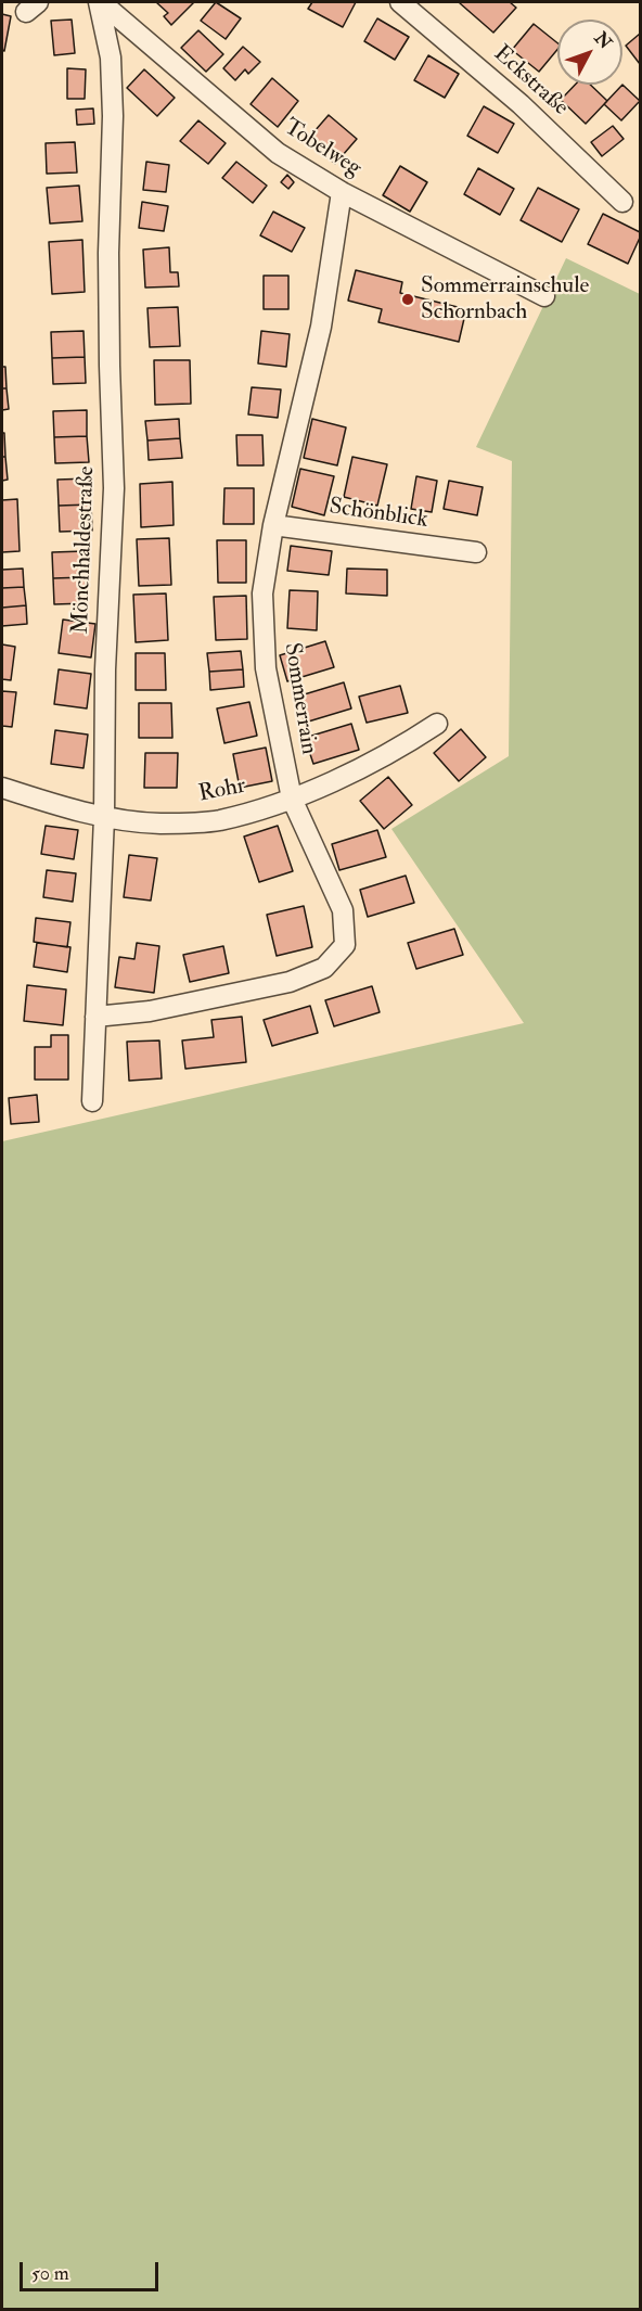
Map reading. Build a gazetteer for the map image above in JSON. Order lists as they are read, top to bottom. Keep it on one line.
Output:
{"streets":{"street":["Eckstraße","Tobelweg","Schönblick","Mönchhaldestraße","Sommerrain","Rohr"]},"crossings":[["Tobelweg","Mönchhaldestraße"],["Tobelweg","Sommerrain"],["Schönblick","Sommerrain"],["Mönchhaldestraße","Sommerrain"],["Mönchhaldestraße","Rohr"],["Sommerrain","Rohr"]],"places":["Sommerrainschule Schornbach"],"scale_bar":"50 m","north":"top right"}
